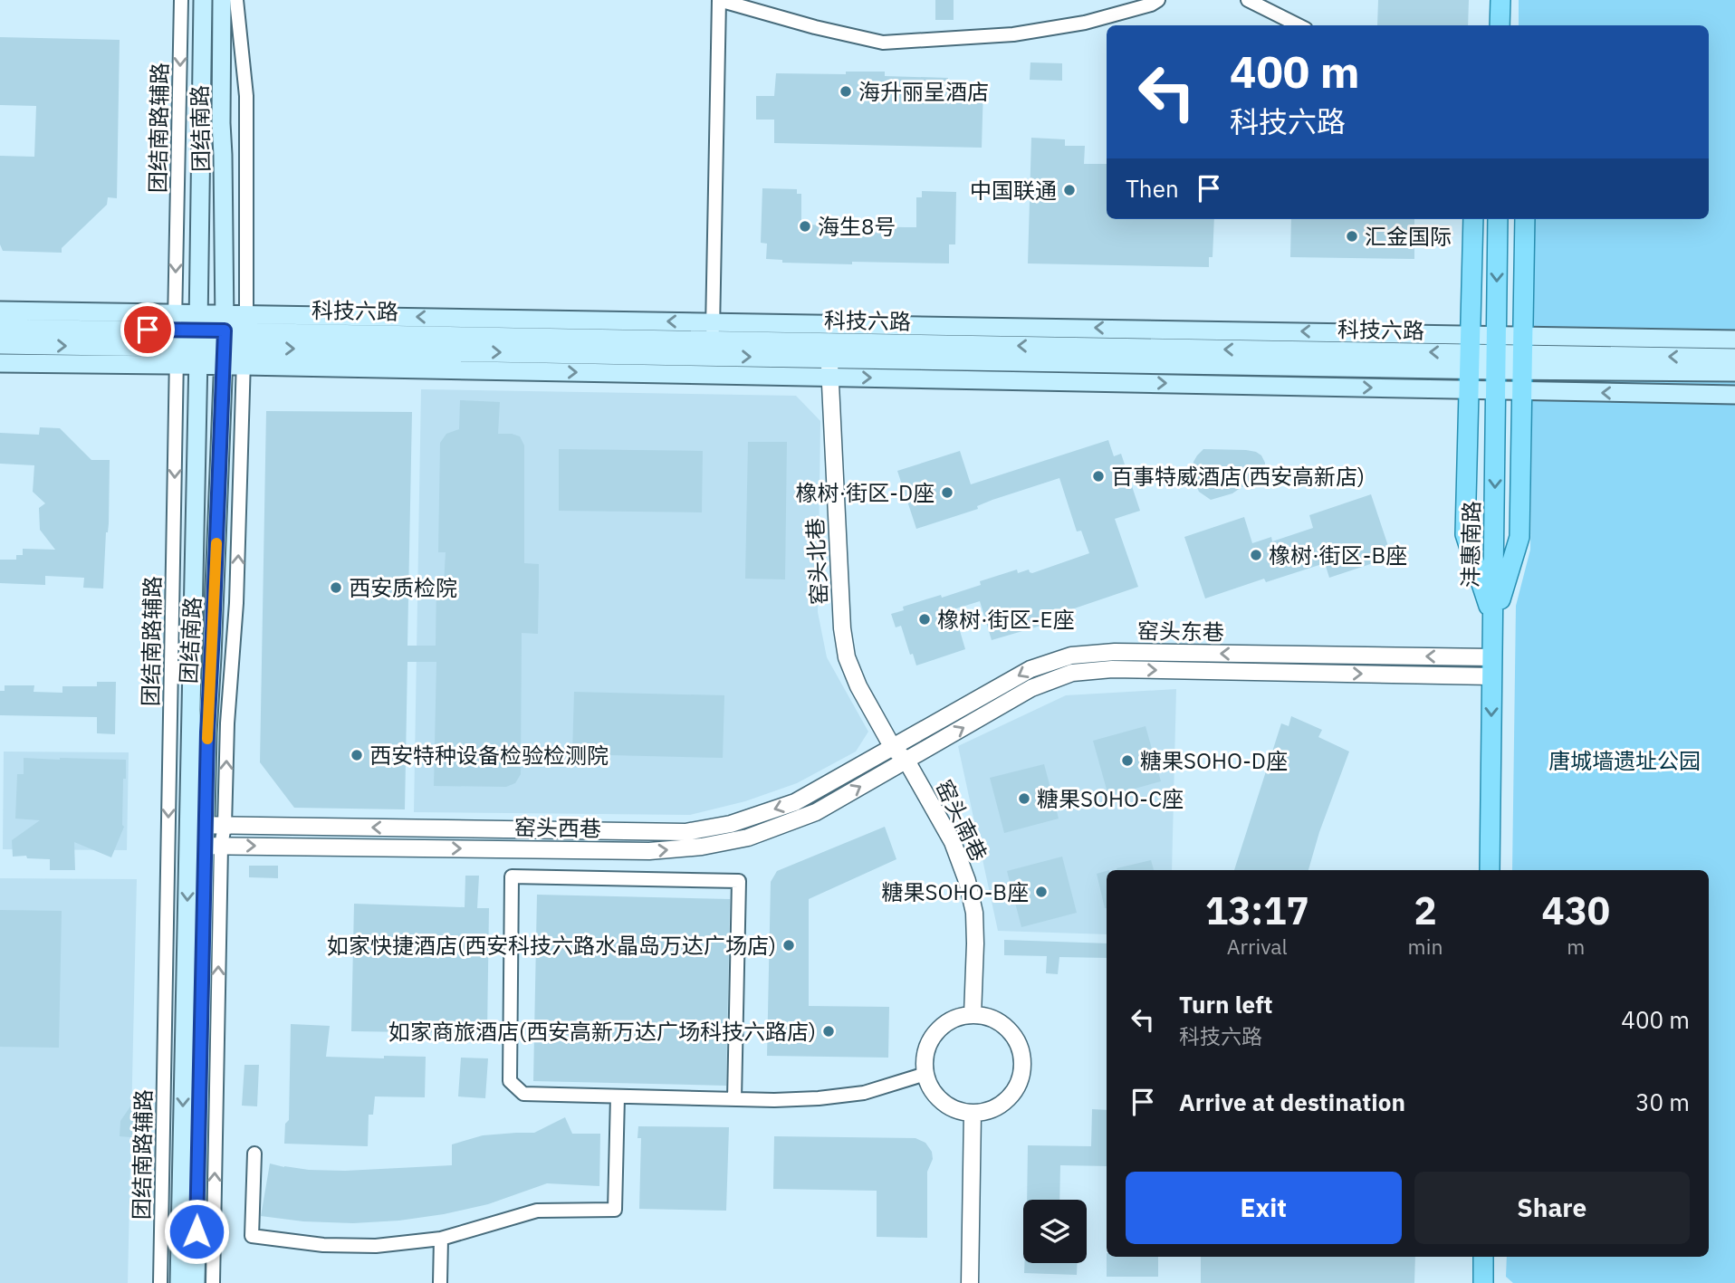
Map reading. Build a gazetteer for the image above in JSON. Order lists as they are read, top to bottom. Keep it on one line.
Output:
{"streets":{"main road":["团结南路","科技六路","沣惠南路"],"street":["团结南路辅路","窑头北巷","窑头东巷","窑头南巷","窑头西巷"]},"crossings":[["团结南路辅路","科技六路"],["团结南路","科技六路"],["团结南路","窑头西巷"],["科技六路","沣惠南路"],["科技六路","窑头北巷"],["沣惠南路","窑头东巷"],["窑头北巷","窑头东巷"],["窑头北巷","窑头南巷"],["窑头北巷","窑头西巷"],["窑头东巷","窑头南巷"],["窑头东巷","窑头西巷"],["窑头南巷","窑头西巷"]],"parks":["唐城墙遗址公园"],"places":["海升丽呈酒店","中国联通","海生8号","汇金国际","百事特威酒店(西安高新店)","橡树·街区-D座","橡树·街区-B座","西安质检院","橡树·街区-E座","西安特种设备检验检测院","糖果SOHO-D座","糖果SOHO-C座","糖果SOHO-B座","如家快捷酒店(西安科技六路水晶岛万达广场店)","如家商旅酒店(西安高新万达广场科技六路店)"],"page":{"turn":["400 m","科技六路"],"then":"Then","eta":["13:17","Arrival","2","min","430","m"],"list":[{"name":"Turn left","note":"科技六路","value":"400 m"},{"name":"Arrive at destination","value":"30 m"}],"buttons":["Exit","Share"]}}
